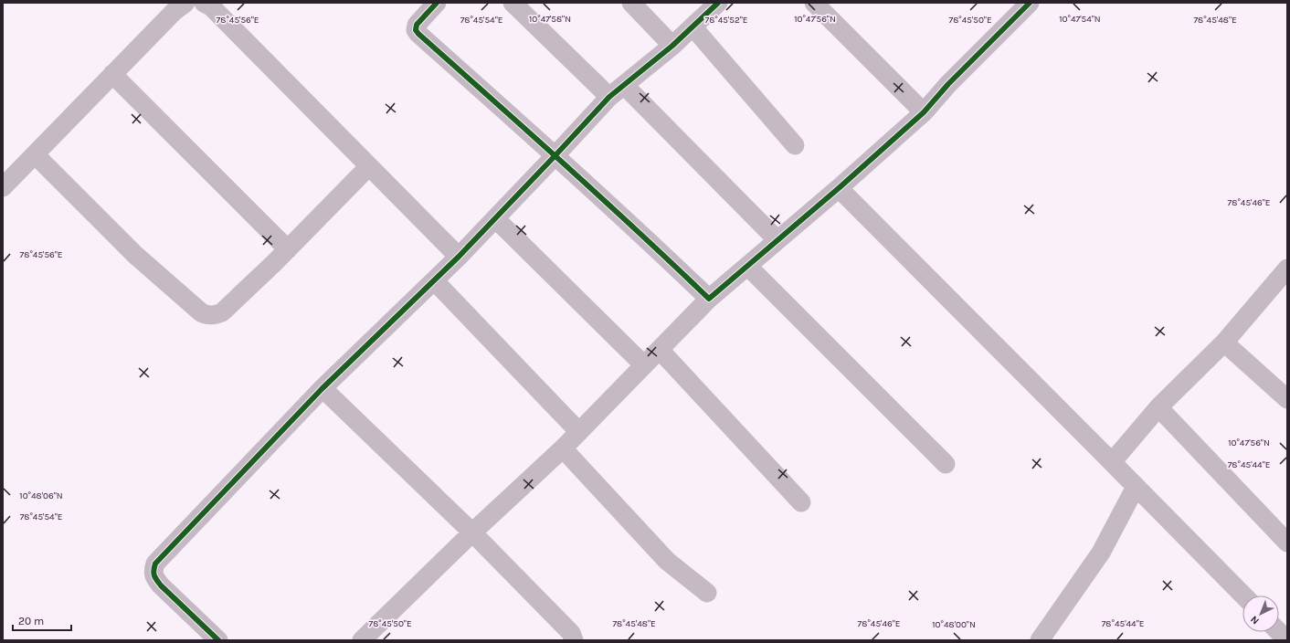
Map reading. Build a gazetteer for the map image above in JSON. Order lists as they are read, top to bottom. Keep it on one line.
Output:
{"scale_bar":"20 m","north":"bottom left","coordinates":["10°47'58\"N","10°47'56\"N","10°47'54\"N","78°45'50\"E","78°45'56\"E","78°45'54\"E","78°45'52\"E","78°45'48\"E","78°45'46\"E","78°45'44\"E","10°48'06\"N","10°48'00\"N"]}
